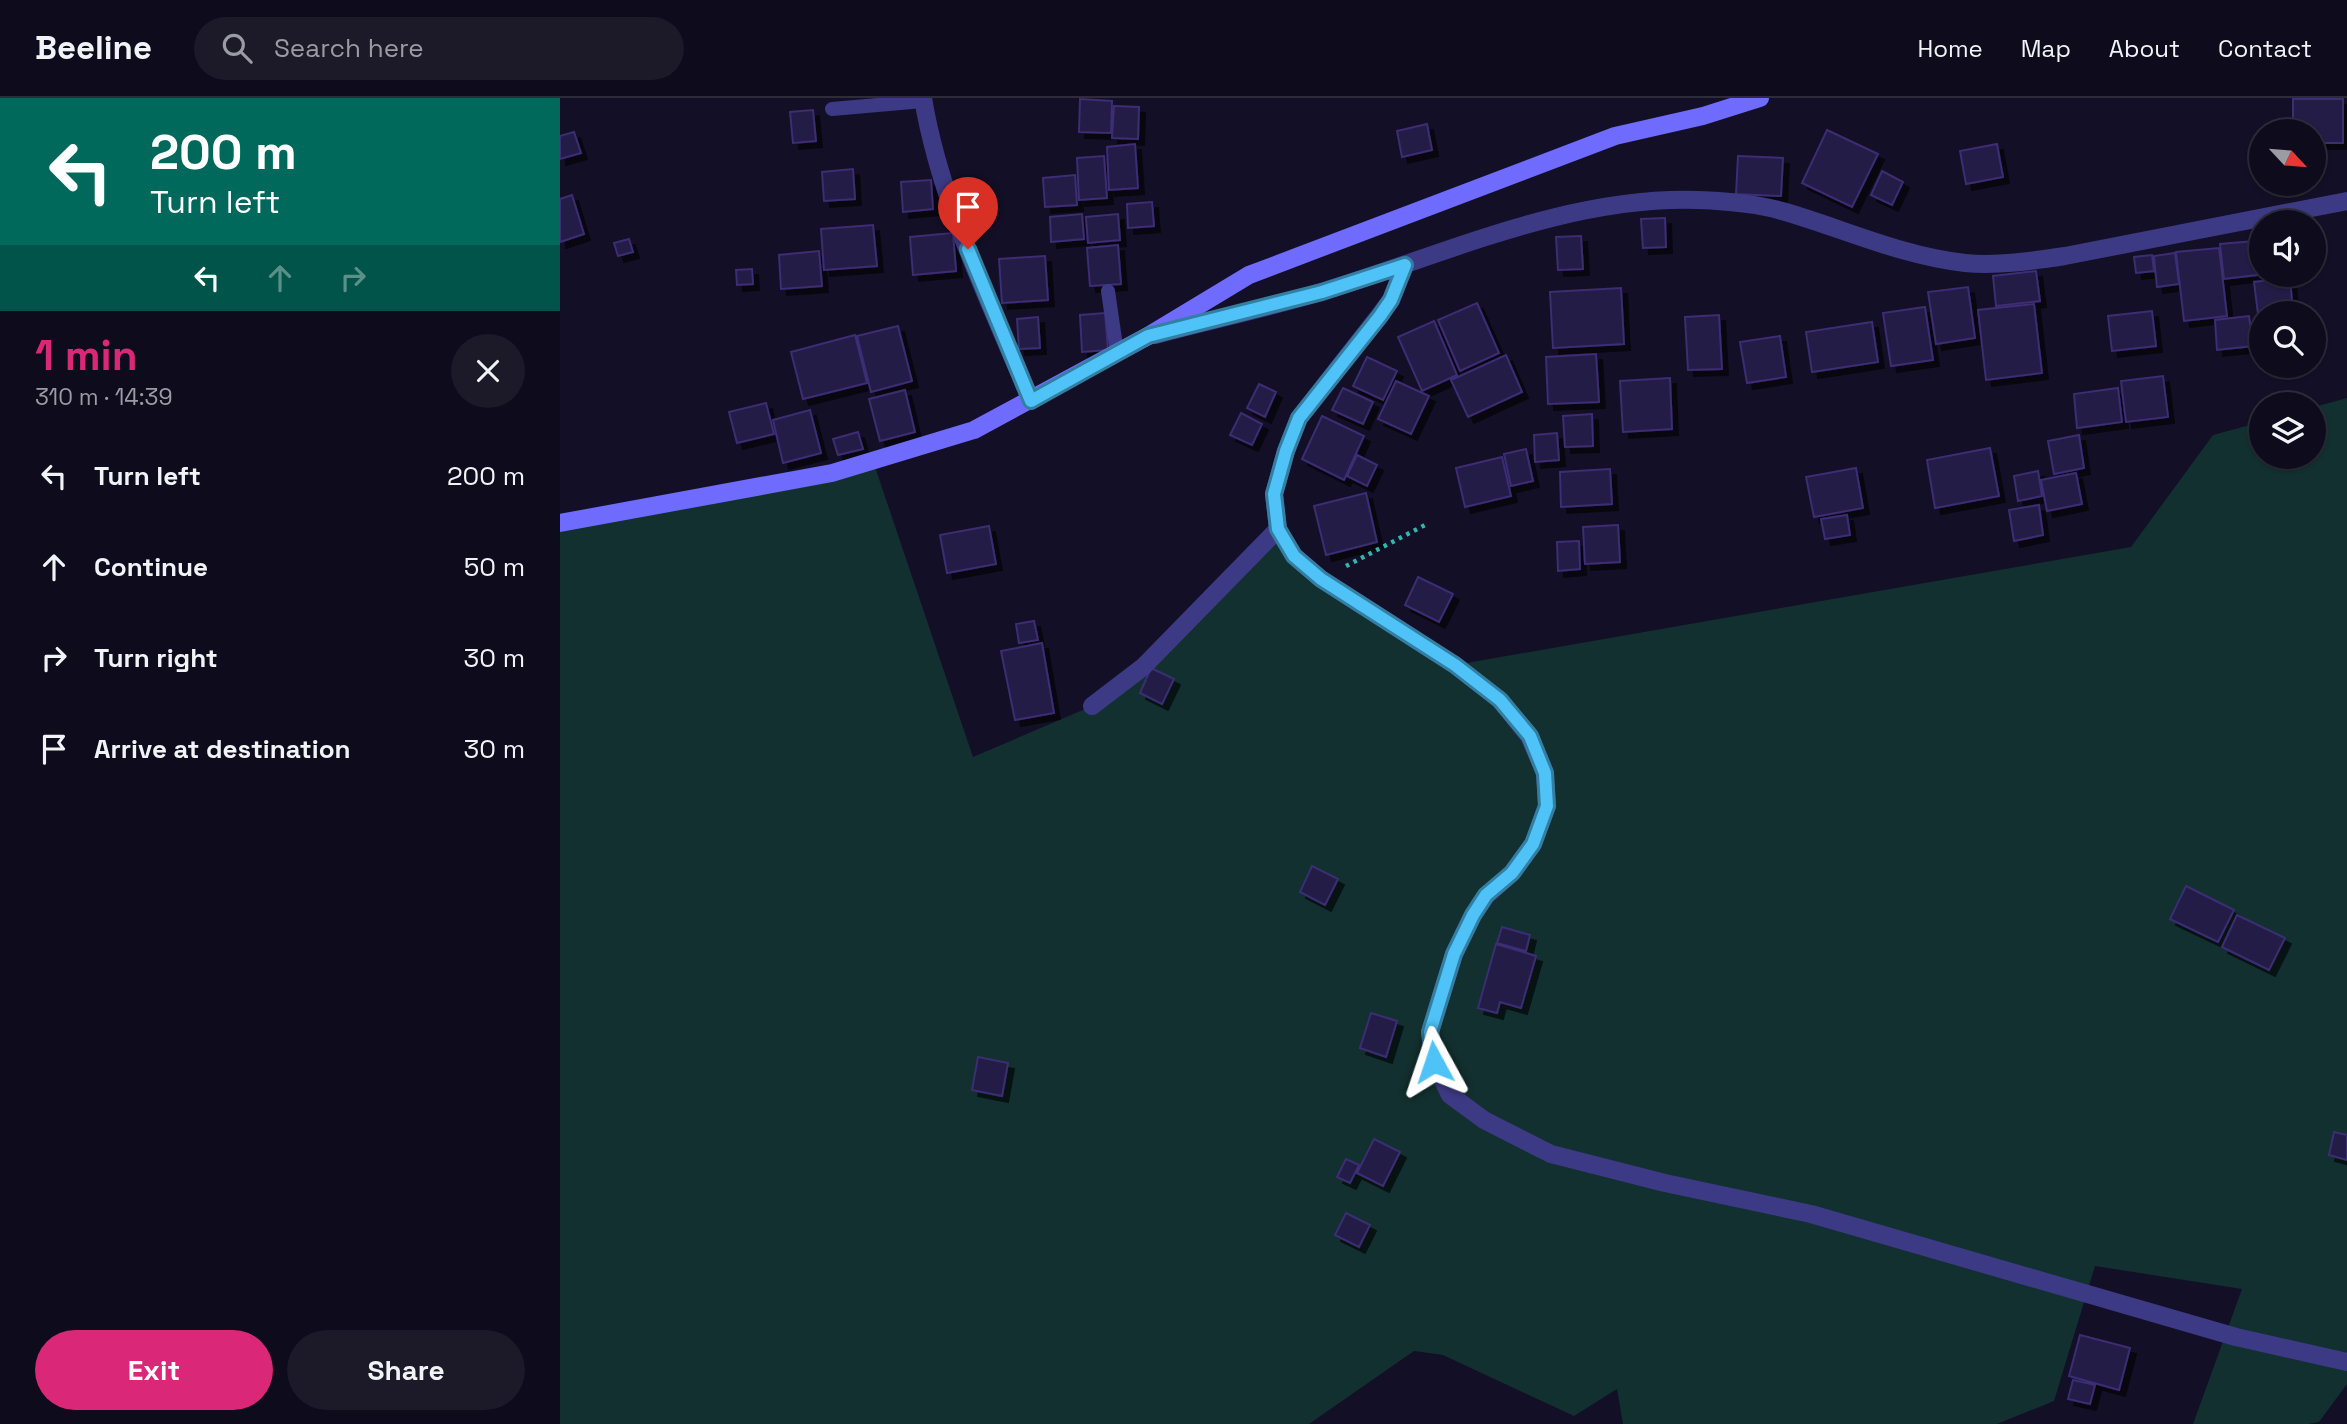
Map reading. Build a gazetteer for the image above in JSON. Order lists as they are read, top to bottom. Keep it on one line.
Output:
{"north":"bottom right","page":{"header":"Beeline","search":"Search here","nav":["Home","Map","About","Contact"],"turn":["200 m","Turn left"],"heading":["1 min","310 m · 14:39"],"list":[{"name":"Turn left","value":"200 m"},{"name":"Continue","value":"50 m"},{"name":"Turn right","value":"30 m"},{"name":"Arrive at destination","value":"30 m"}],"buttons":["Exit","Share"]}}
